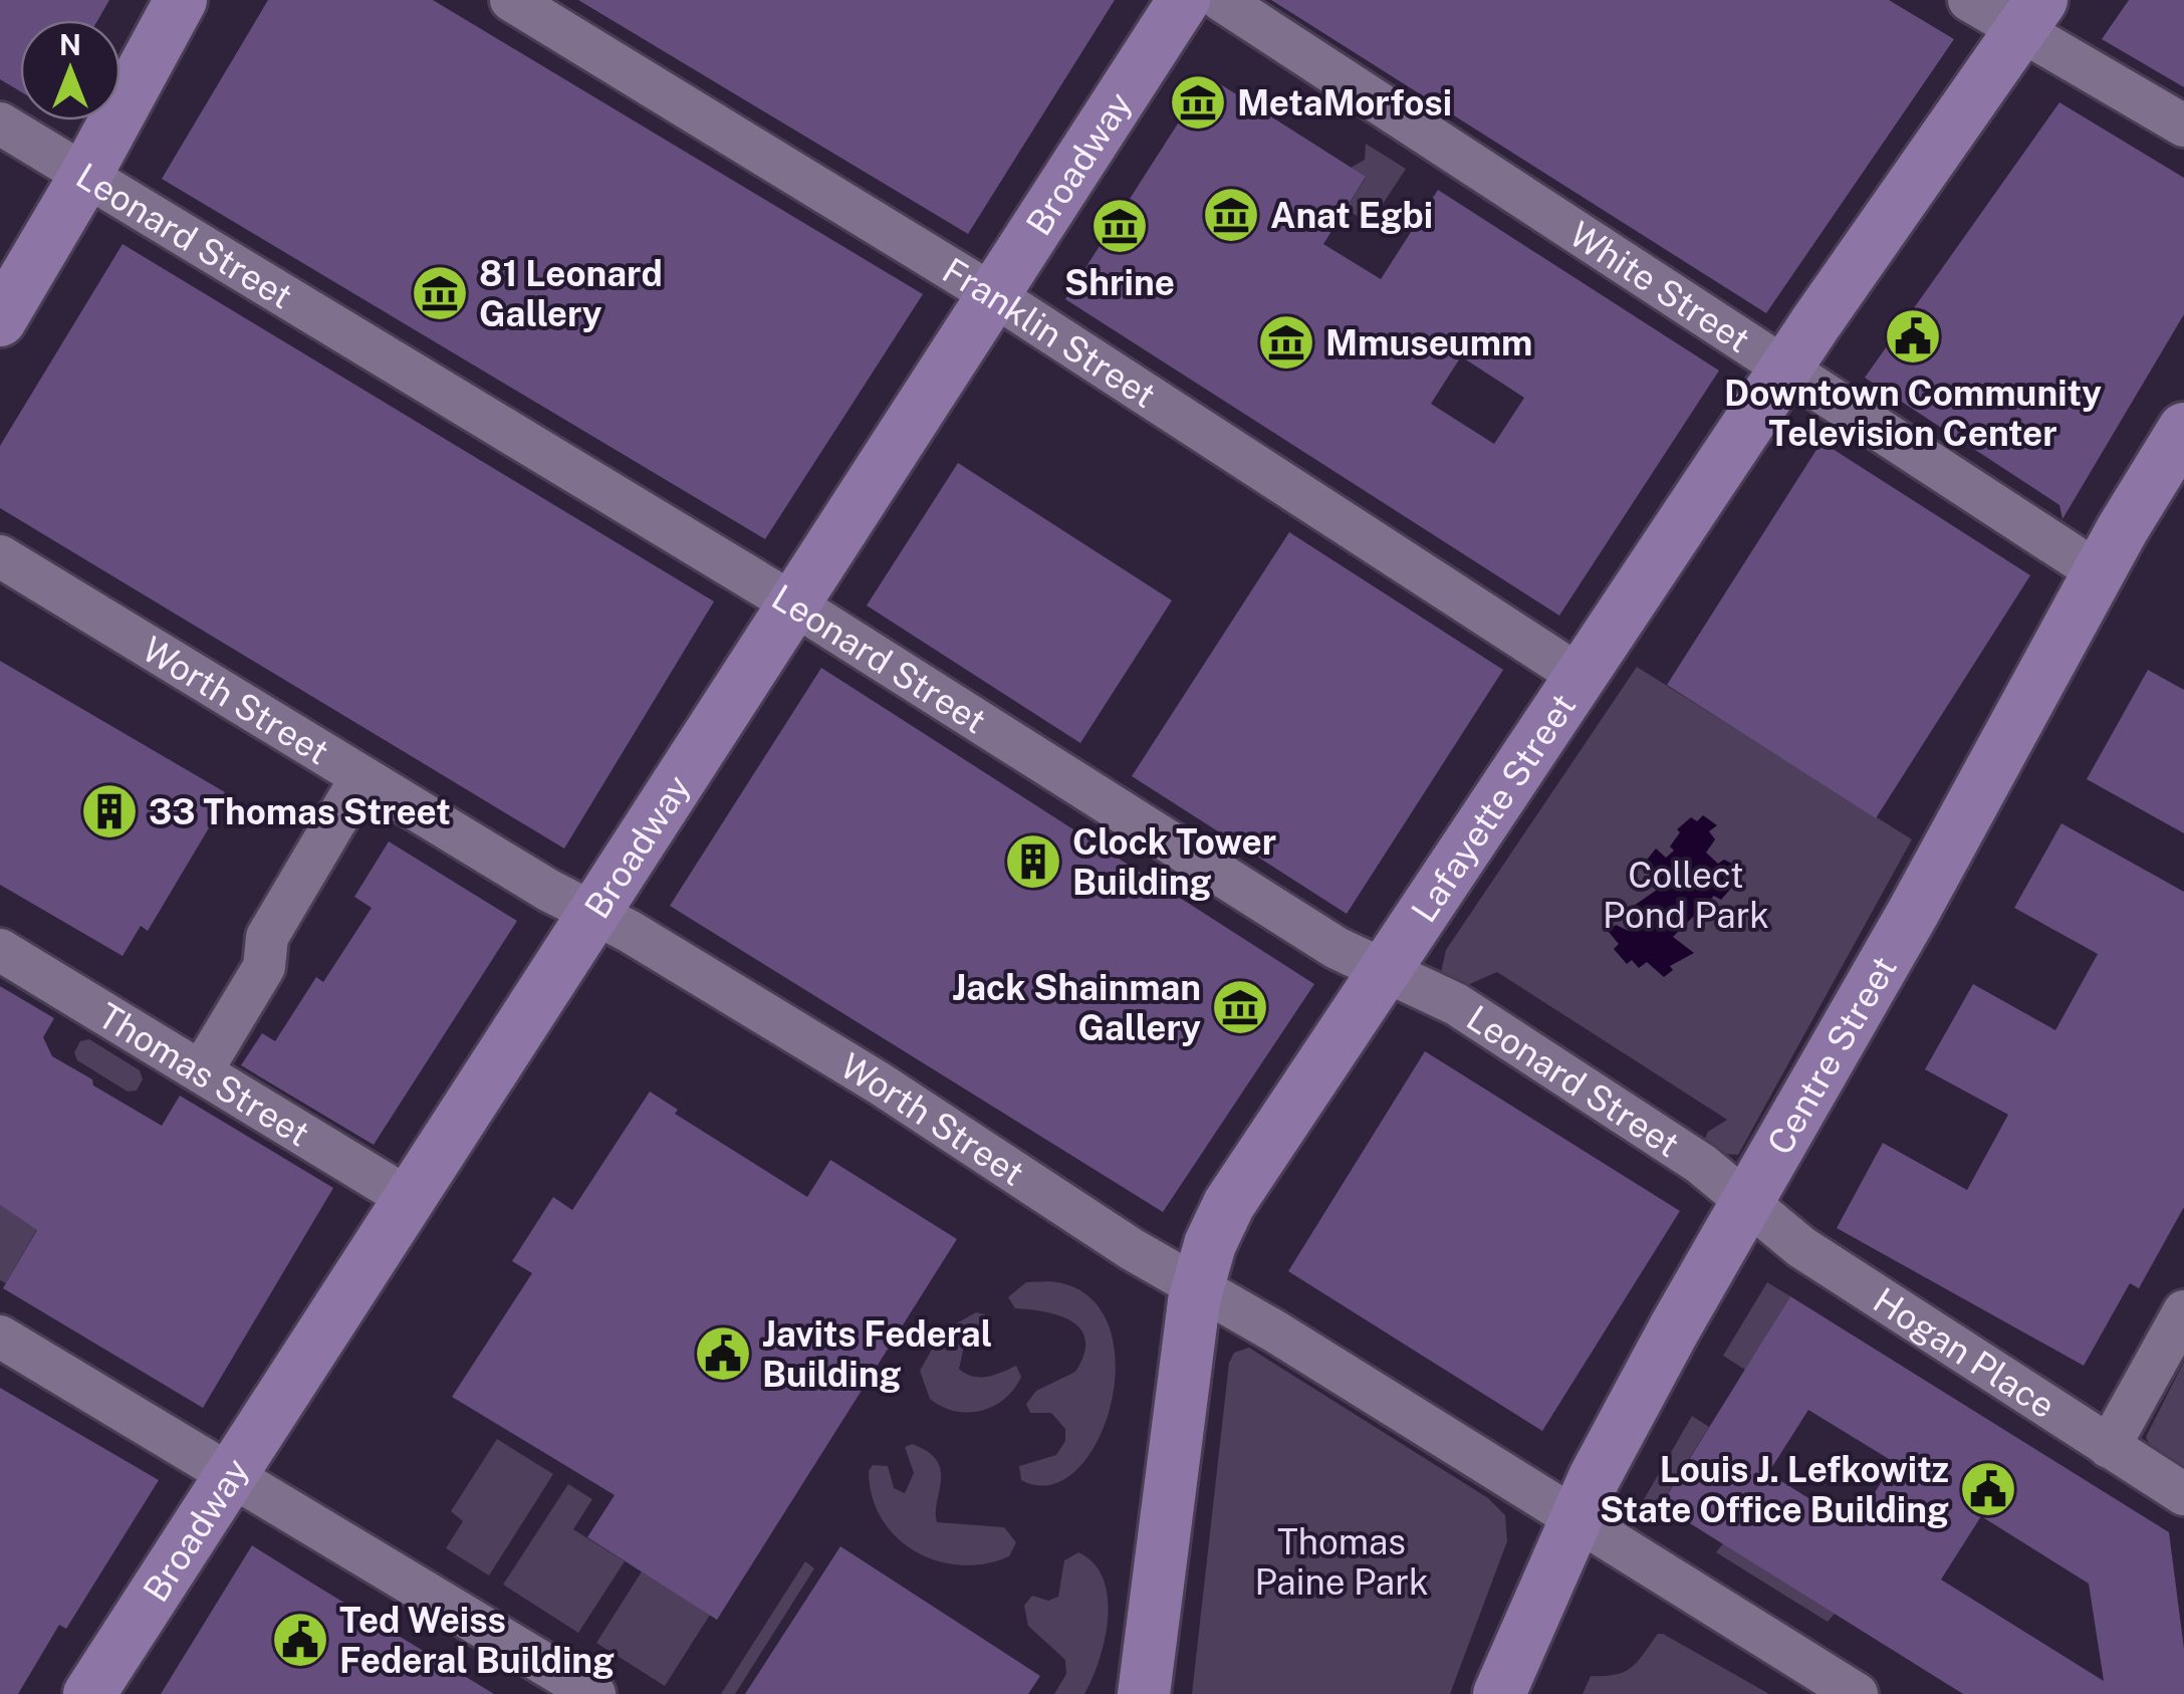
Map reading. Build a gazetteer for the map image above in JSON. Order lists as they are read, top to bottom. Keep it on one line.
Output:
{"streets":{"main road":["Broadway","Lafayette Street","Centre Street"],"street":["Leonard Street","White Street","Franklin Street","Worth Street","Thomas Street","Hogan Place"]},"crossings":[["Broadway","Leonard Street"],["Broadway","Franklin Street"],["Broadway","Worth Street"],["Broadway","Thomas Street"],["Leonard Street","Lafayette Street"],["Leonard Street","Centre Street"],["Leonard Street","Hogan Place"],["White Street","Lafayette Street"],["White Street","Centre Street"],["Franklin Street","Lafayette Street"],["Worth Street","Lafayette Street"],["Worth Street","Centre Street"],["Centre Street","Hogan Place"]],"parks":["Collect Pond Park","Thomas Paine Park"],"places":{"museum":["MetaMorfosi","Anat Egbi","Shrine","81 Leonard Gallery","Mmuseumm","Jack Shainman Gallery"],"public building":["Downtown Community Television Center","Javits Federal Building","Louis J. Lefkowitz State Office Building","Ted Weiss Federal Building"],"building":["33 Thomas Street","Clock Tower Building"]},"north":"top"}
